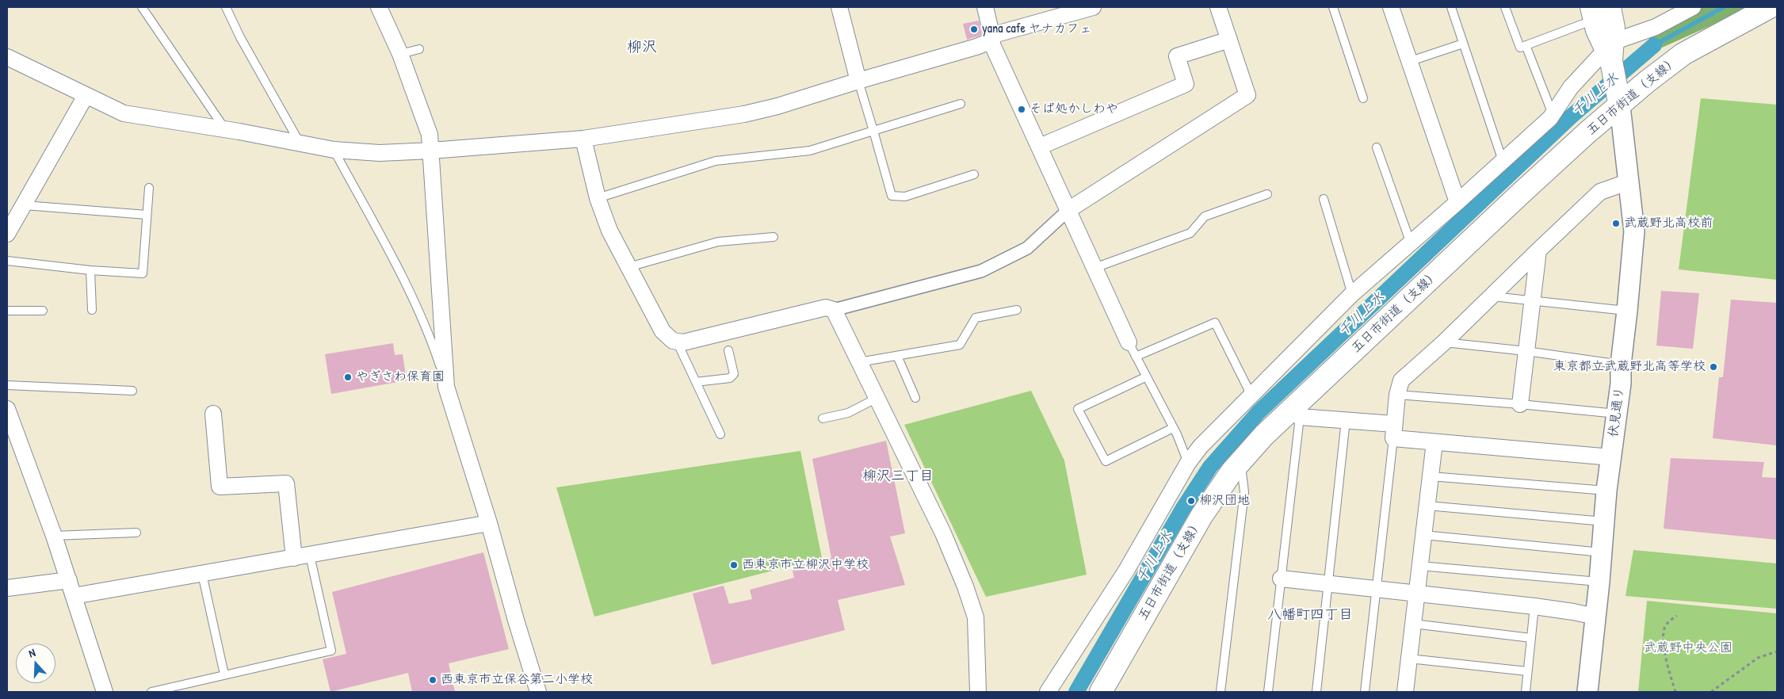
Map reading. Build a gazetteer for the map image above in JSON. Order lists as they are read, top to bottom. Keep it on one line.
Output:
{"streets":{"main road":["五日市街道（支線）","伏見通り"]},"crossings":[["五日市街道（支線）","伏見通り"]],"districts":["柳沢","柳沢三丁目","八幡町四丁目"],"water":["千川上水"],"parks":["武蔵野中央公園"],"places":["yana cafe ヤナカフェ","そば処かしわや","武蔵野北高校前","東京都立武蔵野北高等学校","やぎさわ保育園","柳沢団地","西東京市立柳沢中学校","西東京市立保谷第二小学校"],"north":"top"}
